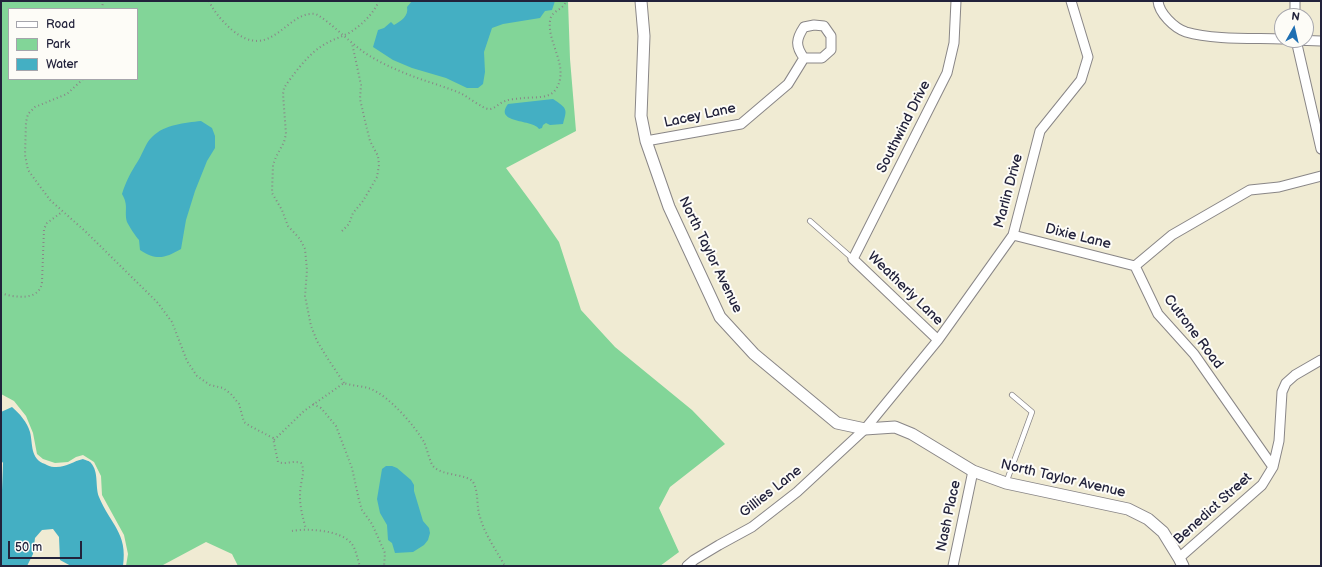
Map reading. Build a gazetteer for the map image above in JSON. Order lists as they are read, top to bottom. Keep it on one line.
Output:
{"streets":{"street":["Lacey Lane","Southwind Drive","Marlin Drive","Dixie Lane","North Taylor Avenue","Weatherly Lane","Cutrone Road","Gillies Lane","Benedict Street","Nash Place"]},"crossings":[["Lacey Lane","North Taylor Avenue"],["Southwind Drive","Weatherly Lane"],["Marlin Drive","Dixie Lane"],["Marlin Drive","North Taylor Avenue"],["Marlin Drive","Weatherly Lane"],["Marlin Drive","Gillies Lane"],["Dixie Lane","Cutrone Road"],["North Taylor Avenue","Gillies Lane"],["North Taylor Avenue","Benedict Street"],["North Taylor Avenue","Nash Place"],["Cutrone Road","Benedict Street"]],"legend":["Road","Park","Water"],"scale_bar":"50 m","north":"top"}
